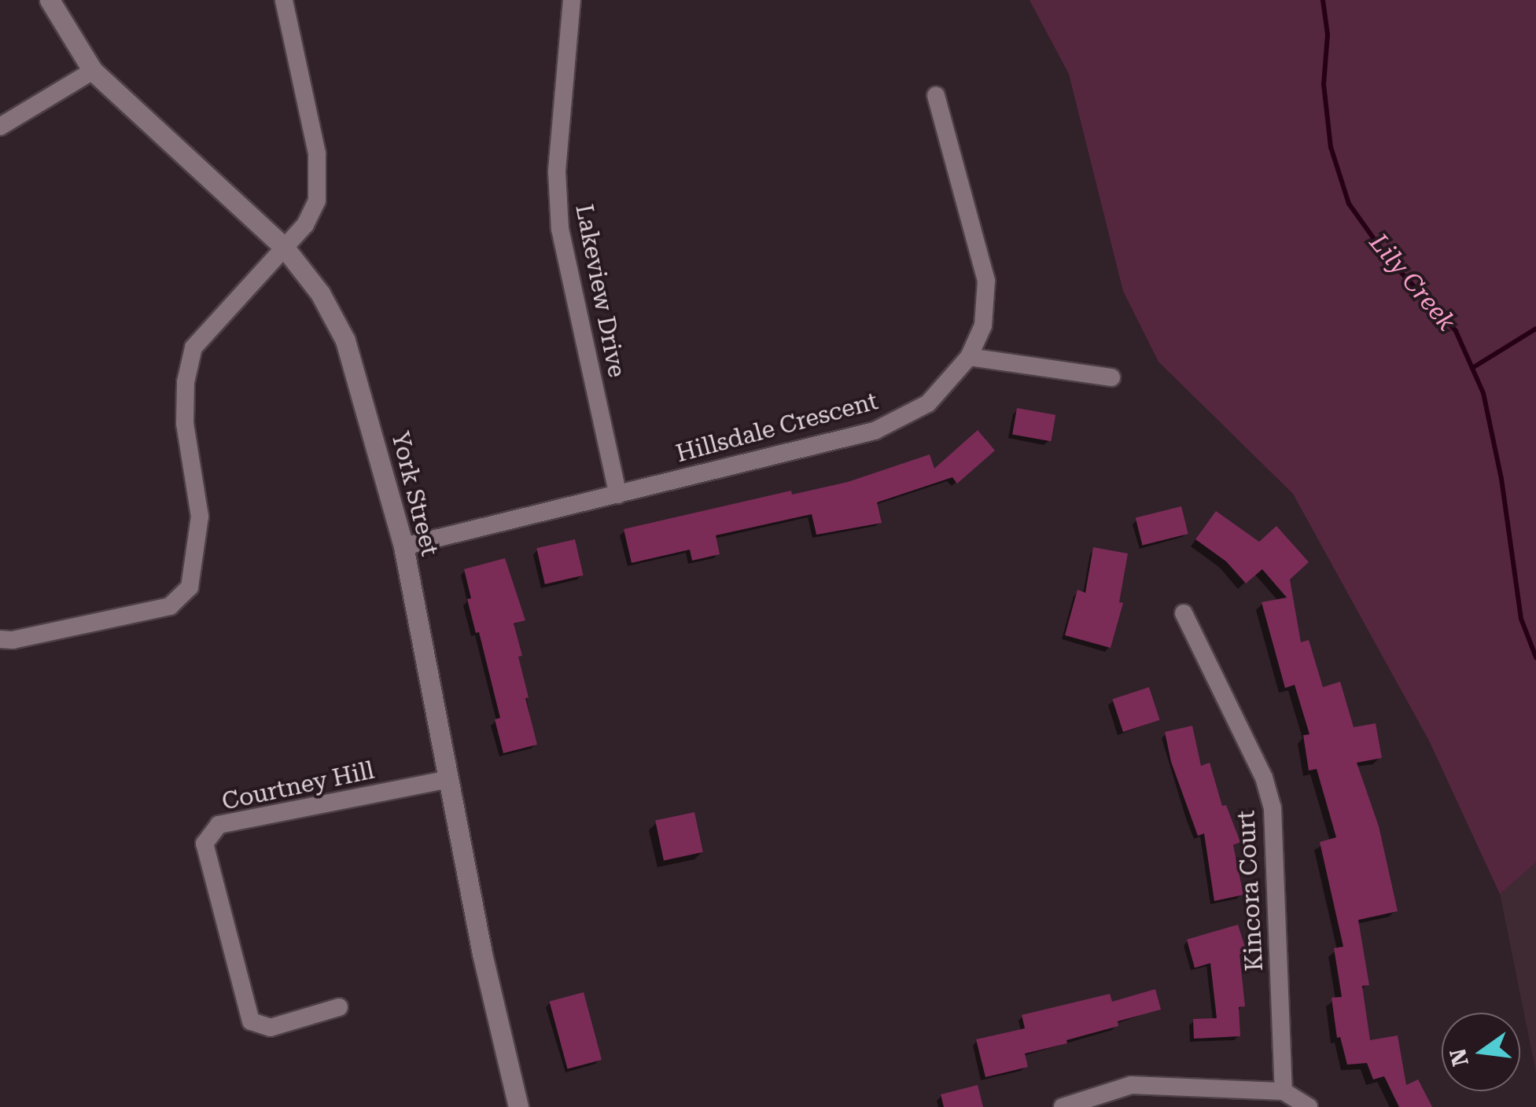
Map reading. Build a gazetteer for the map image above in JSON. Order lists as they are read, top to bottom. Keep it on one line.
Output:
{"streets":{"street":["Lakeview Drive","Hillsdale Crescent","York Street","Courtney Hill","Kincora Court"]},"crossings":[["Lakeview Drive","Hillsdale Crescent"],["Hillsdale Crescent","York Street"],["York Street","Courtney Hill"]],"water":["Lily Creek"],"north":"left"}
